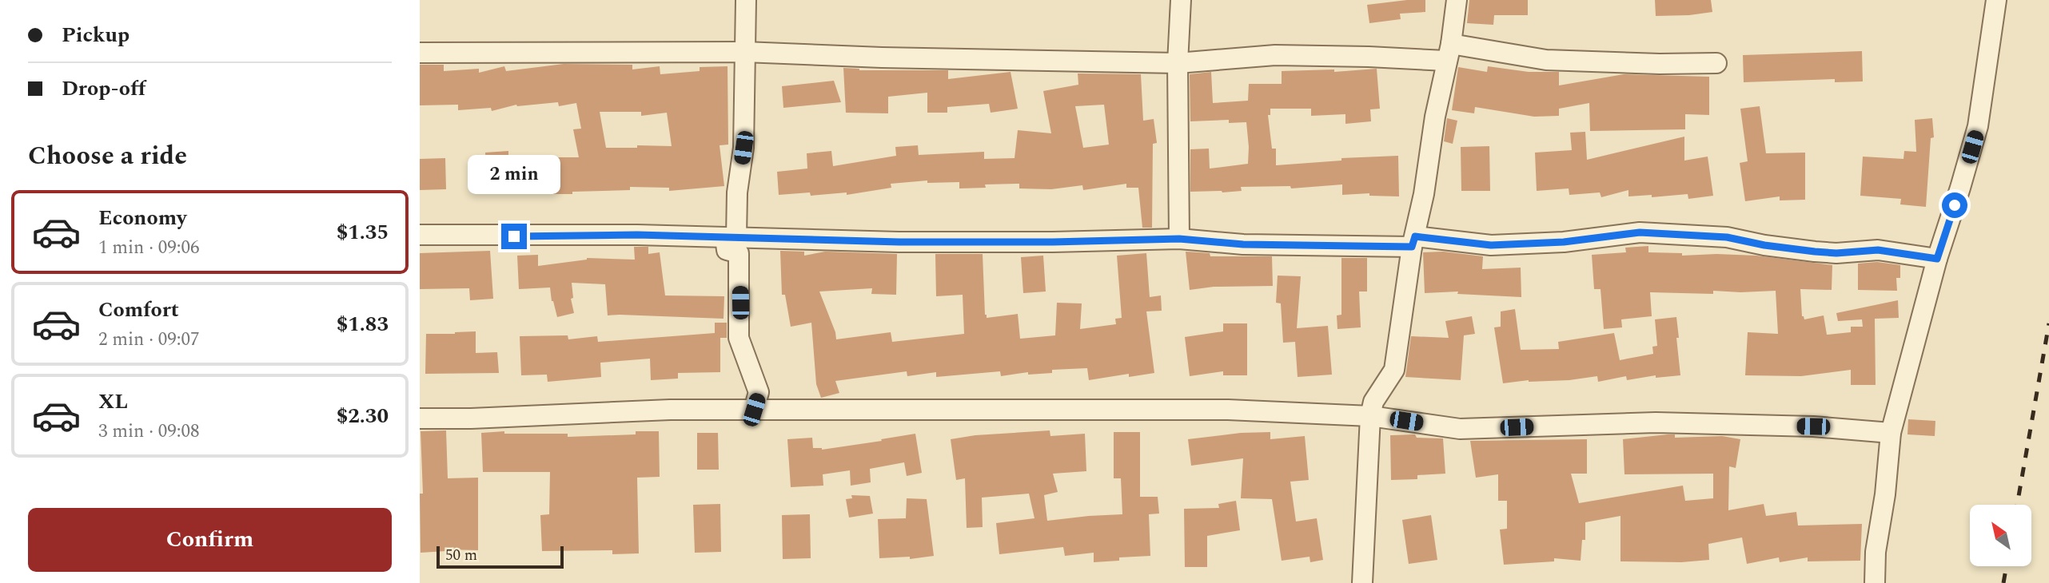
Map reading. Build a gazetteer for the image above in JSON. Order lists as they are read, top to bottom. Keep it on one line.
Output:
{"scale_bar":"50 m","north":"top left","page":{"banner":["Pickup","Drop-off"],"heading":"Choose a ride","bubble":"2 min","list":[{"name":"Economy","note":"1 min · 09:06","value":"$1.35"},{"name":"Comfort","note":"2 min · 09:07","value":"$1.83"},{"name":"XL","note":"3 min · 09:08","value":"$2.30"}],"buttons":"Confirm","scale":"50 m"}}
